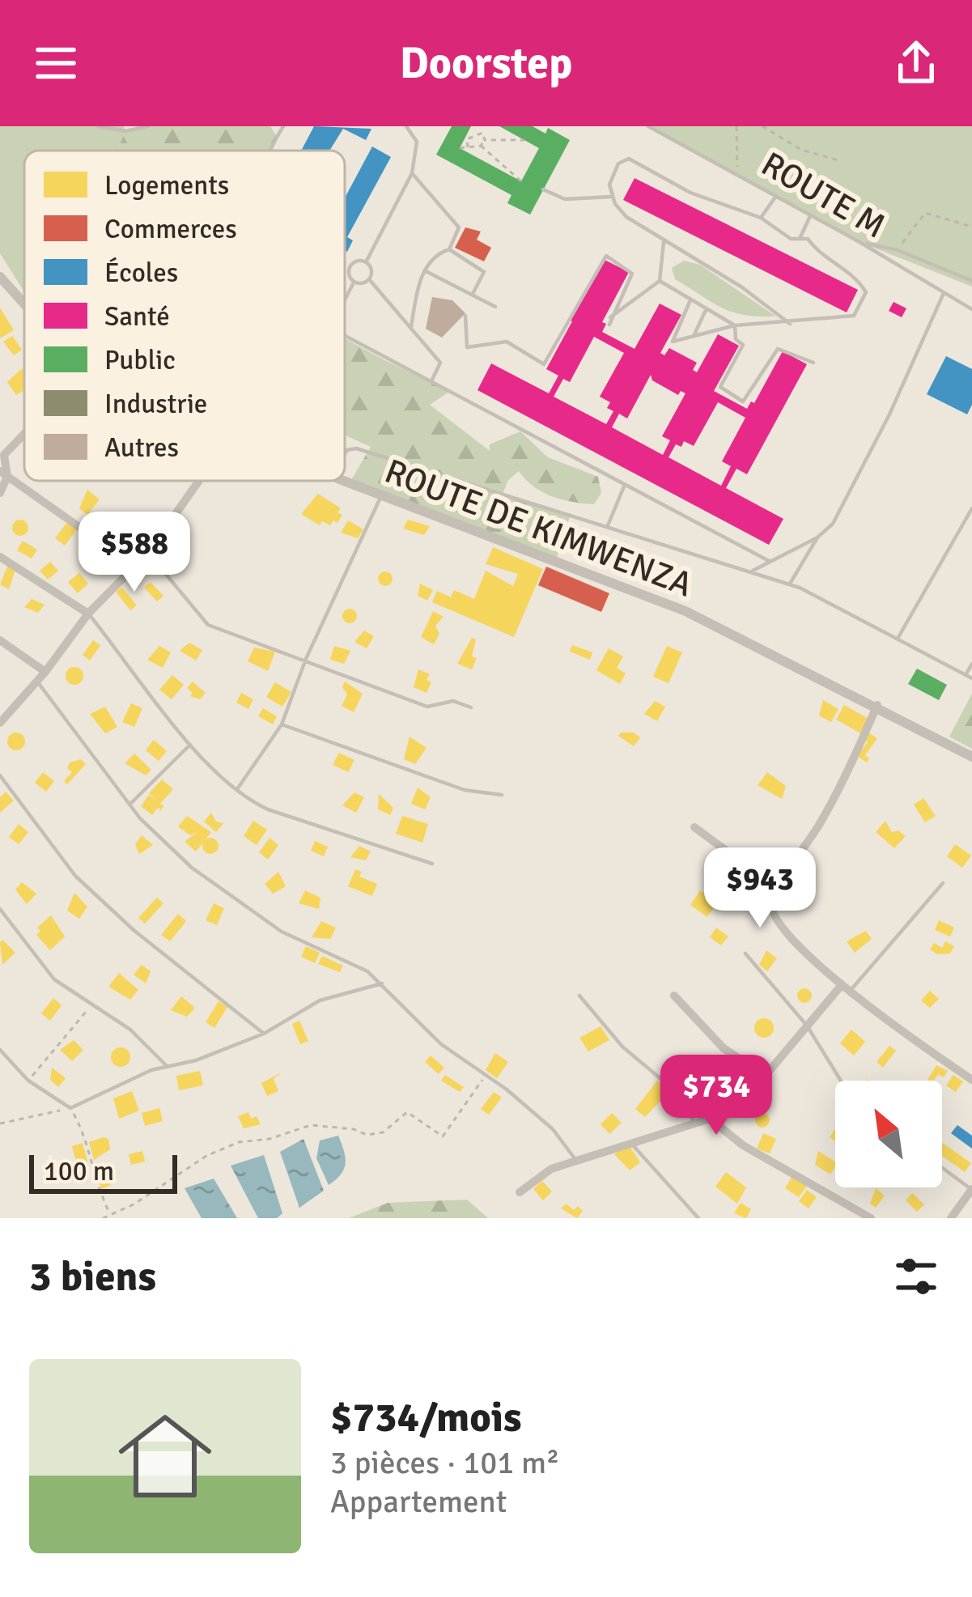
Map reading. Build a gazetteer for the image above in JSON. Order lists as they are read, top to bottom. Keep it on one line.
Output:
{"streets":{"street":["ROUTE DE KIMWENZA"],"lane":["ROUTE M"]},"legend":["Logements","Commerces","Écoles","Santé","Public","Industrie","Autres"],"scale_bar":"100 m","north":"top left","page":{"header":"Doorstep","price":["$588","$943","$734"],"scale":"100 m","heading":"3 biens","list":[{"name":"$734/mois","note":"3 pièces · 101 m² · Appartement"}]}}
